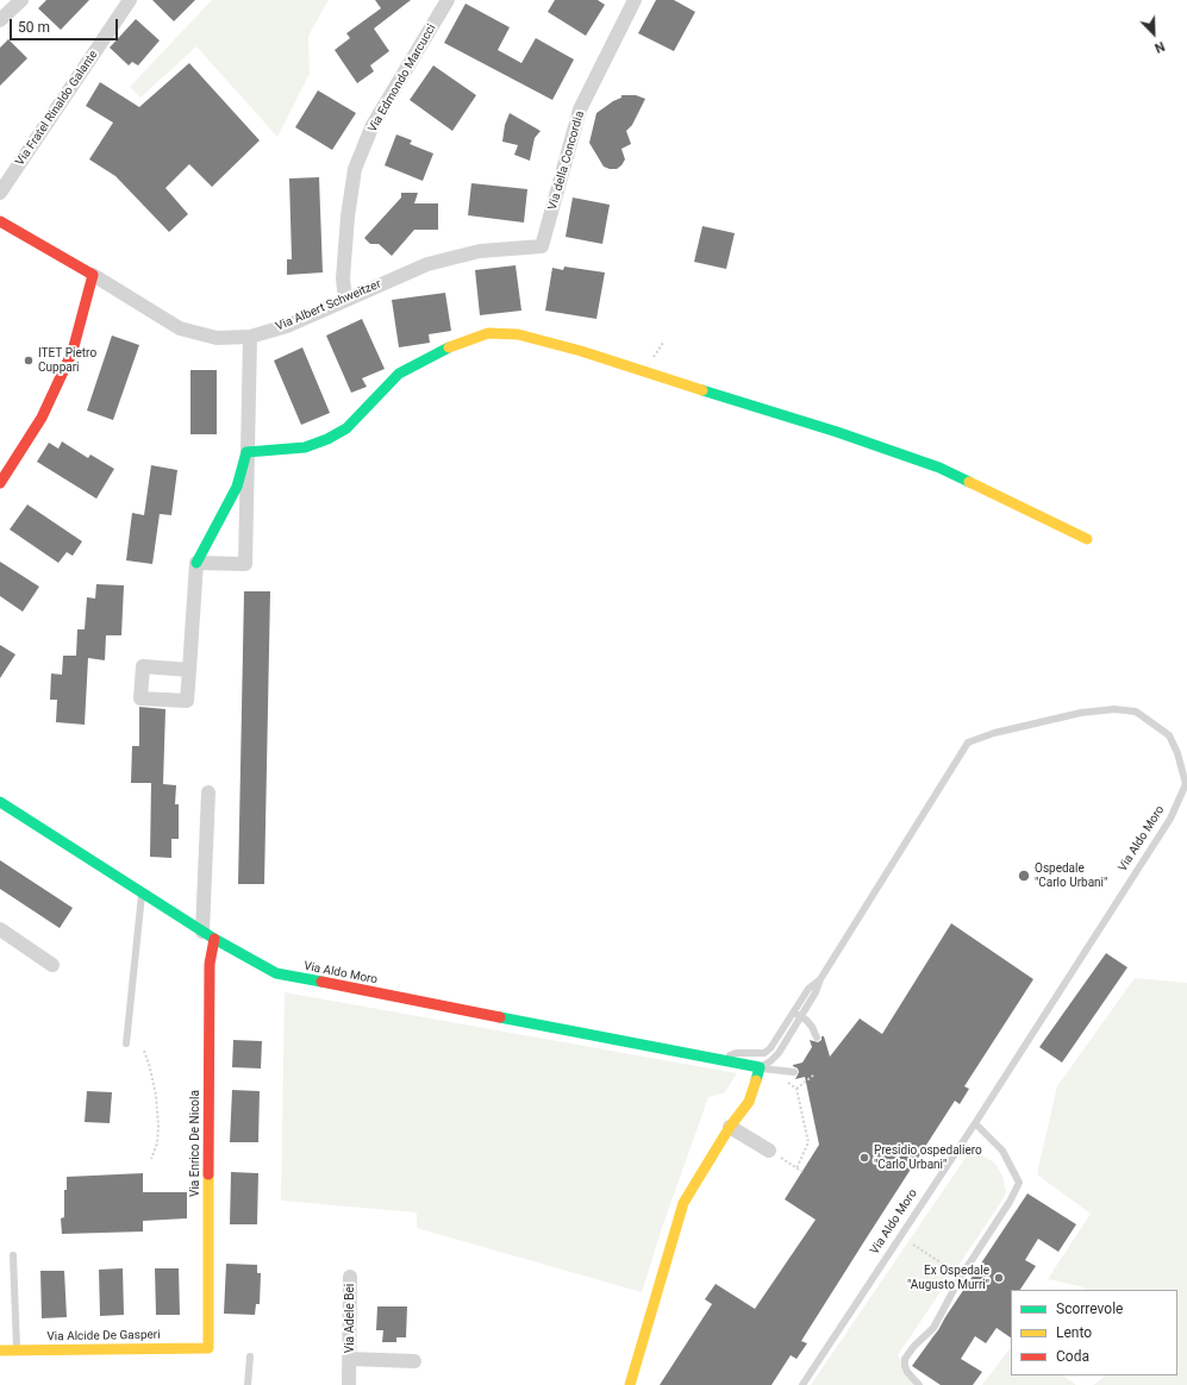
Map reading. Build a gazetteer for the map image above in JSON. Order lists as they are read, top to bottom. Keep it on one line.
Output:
{"streets":{"street":["Via Edmondo Marcucci","Via Fratel Rinaldo Galante","Via della Concordia","Via Albert Schweitzer","Via Aldo Moro","Via Enrico De Nicola","Via Adele Bei","Via Alcide De Gasperi"]},"crossings":[["Via Edmondo Marcucci","Via Albert Schweitzer"],["Via della Concordia","Via Albert Schweitzer"],["Via Aldo Moro","Via Enrico De Nicola"],["Via Enrico De Nicola","Via Alcide De Gasperi"]],"places":["ITET Pietro Cuppari","Ospedale \"Carlo Urbani\"","Presidio ospedaliero \"Carlo Urbani\"","Ex Ospedale \"Augusto Murri\""],"legend":["Scorrevole","Lento","Coda"],"scale_bar":"50 m","north":"bottom right"}
